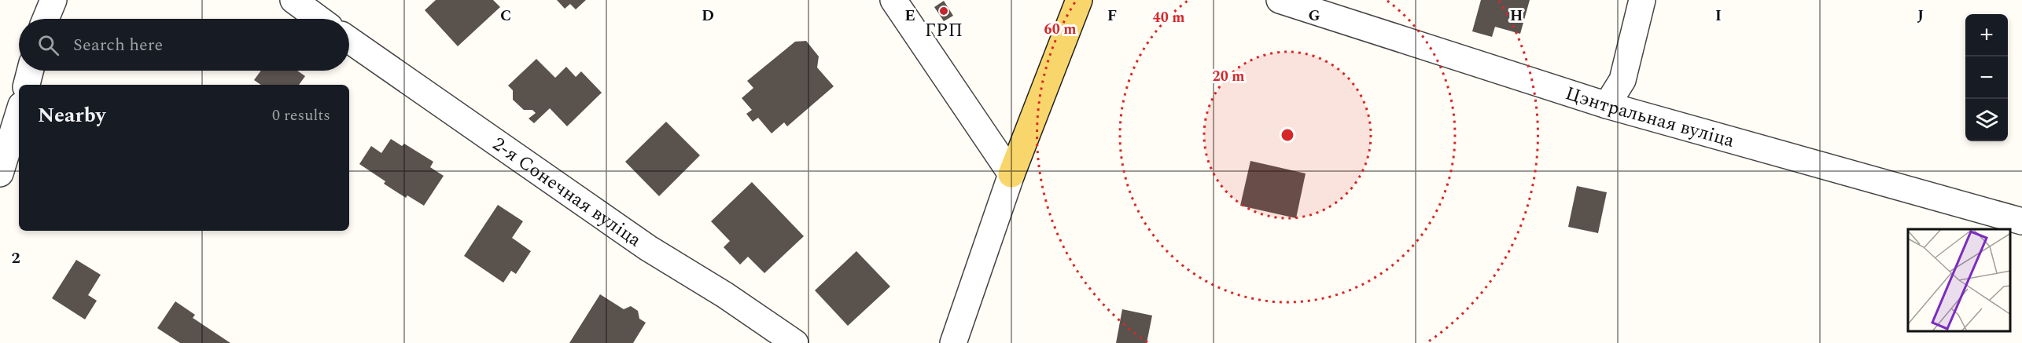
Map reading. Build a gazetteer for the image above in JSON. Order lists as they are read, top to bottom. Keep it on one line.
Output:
{"streets":{"street":["Цэнтральная вуліца","2-я Сонечная вуліца"]},"places":["ГРП"],"page":{"map_buttons":["+","−"],"search":"Search here","heading":["Nearby","0 results"]},"grid":{"columns":["C","D","E","F","G","H","I","J"],"rows":["2"]},"rings":["40 m","60 m","20 m"]}
